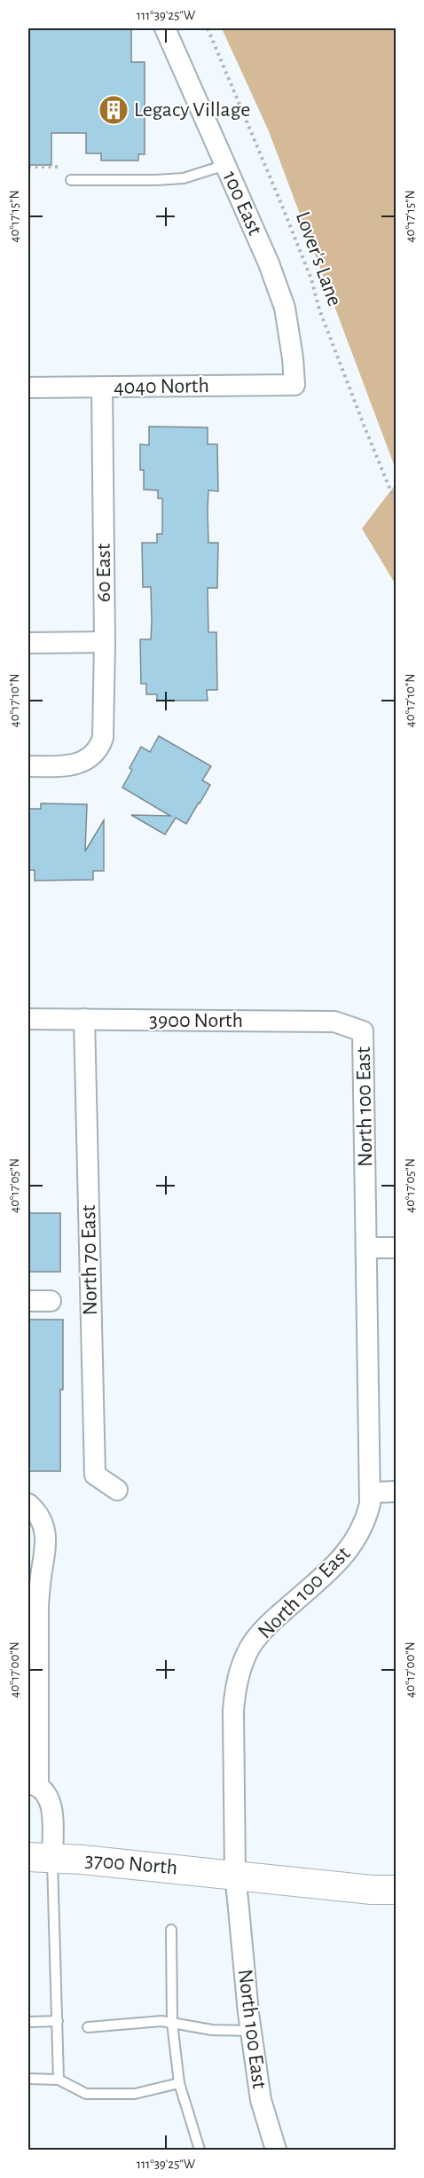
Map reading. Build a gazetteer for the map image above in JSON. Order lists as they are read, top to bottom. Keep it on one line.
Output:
{"streets":{"main road":["3700 North"],"street":["100 East","4040 North","60 East","3900 North","North 100 East","North 70 East"],"path":["Lover's Lane"]},"crossings":[["100 East","4040 North"],["4040 North","60 East"],["3900 North","North 100 East"],["3900 North","North 70 East"],["North 100 East","3700 North"]],"places":{"building":["Legacy Village"]},"coordinates":["111°39'25\"W","40°17'15\"N","40°17'10\"N","40°17'05\"N","40°17'00\"N"]}
